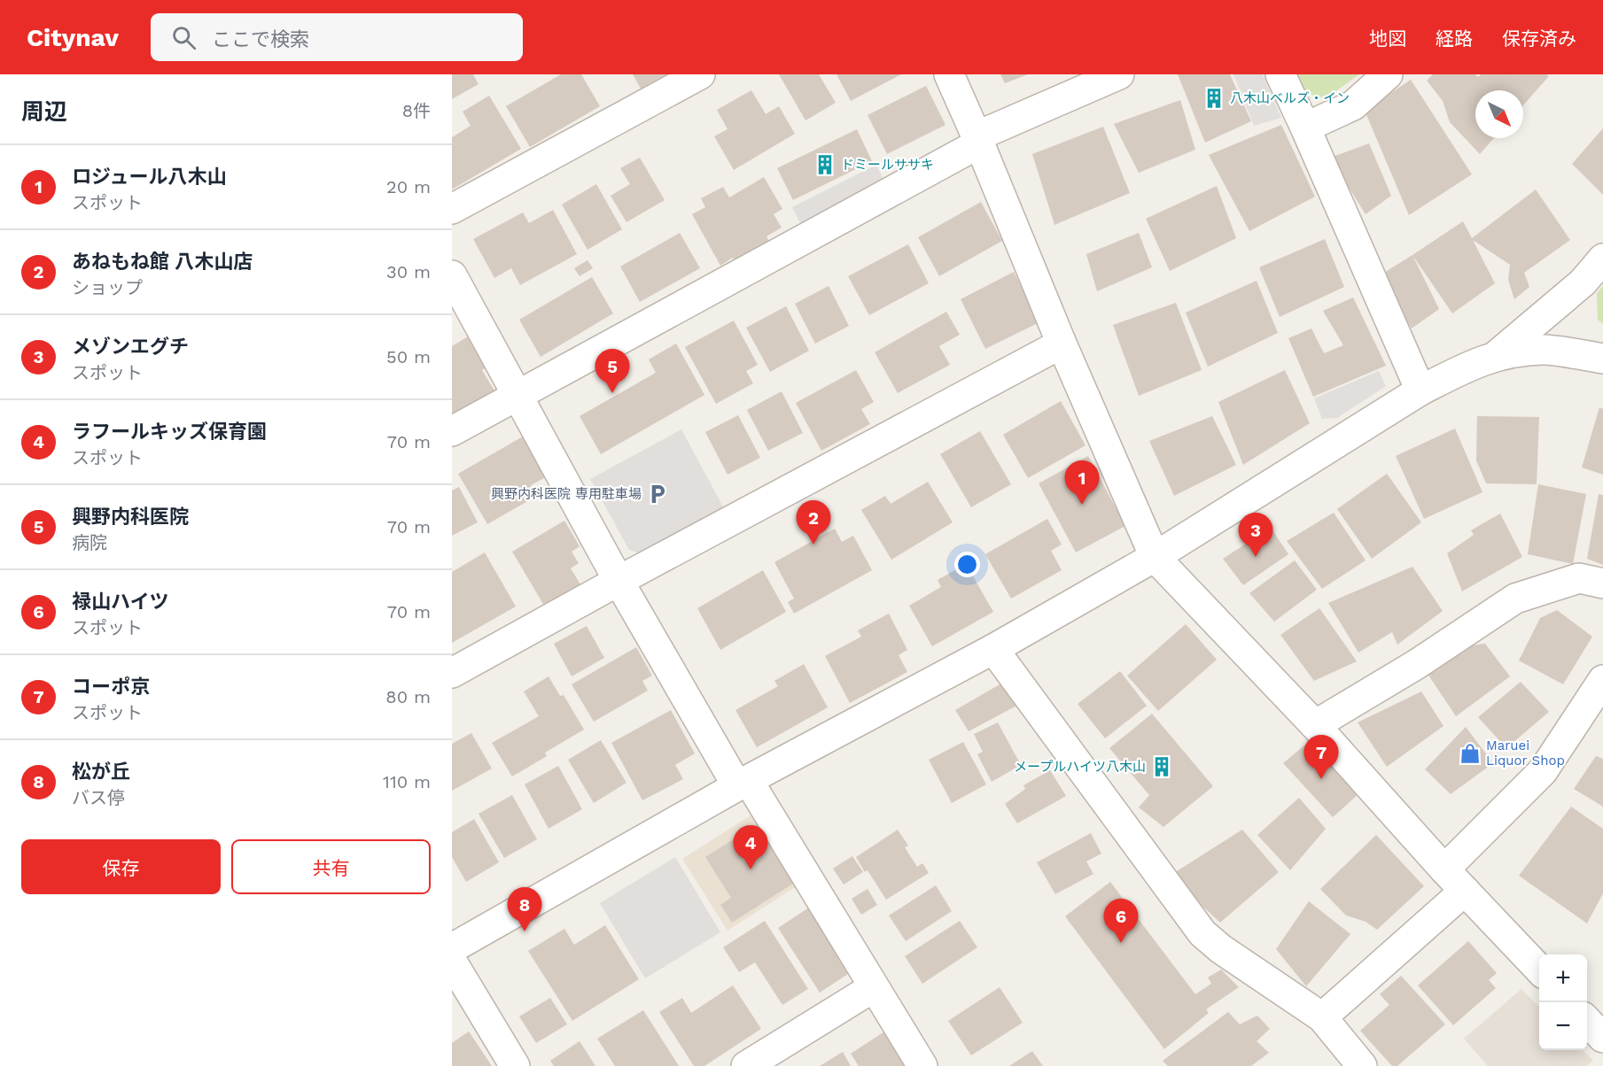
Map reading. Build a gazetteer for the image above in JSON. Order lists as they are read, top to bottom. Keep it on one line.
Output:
{"places":{"building":["八木山ベルズ・イン","ドミールササキ","メープルハイツ八木山"],"parking":["興野内科医院 専用駐車場"],"shop":["Maruei Liquor Shop"]},"north":"bottom right","page":{"header":"Citynav","search":"ここで検索","nav":["地図","経路","保存済み"],"heading":["周辺","8件"],"list":[{"mark":"1","name":"ロジュール八木山","note":"スポット","value":"20 m"},{"mark":"2","name":"あねもね館 八木山店","note":"ショップ","value":"30 m"},{"mark":"3","name":"メゾンエグチ","note":"スポット","value":"50 m"},{"mark":"4","name":"ラフールキッズ保育園","note":"スポット","value":"70 m"},{"mark":"5","name":"興野内科医院","note":"病院","value":"70 m"},{"mark":"6","name":"禄山ハイツ","note":"スポット","value":"70 m"},{"mark":"7","name":"コーポ京","note":"スポット","value":"80 m"},{"mark":"8","name":"松が丘","note":"バス停","value":"110 m"}],"pins":["5","1","2","3","7","4","8","6"],"buttons":["保存","共有"],"map_buttons":["+","−"]}}
